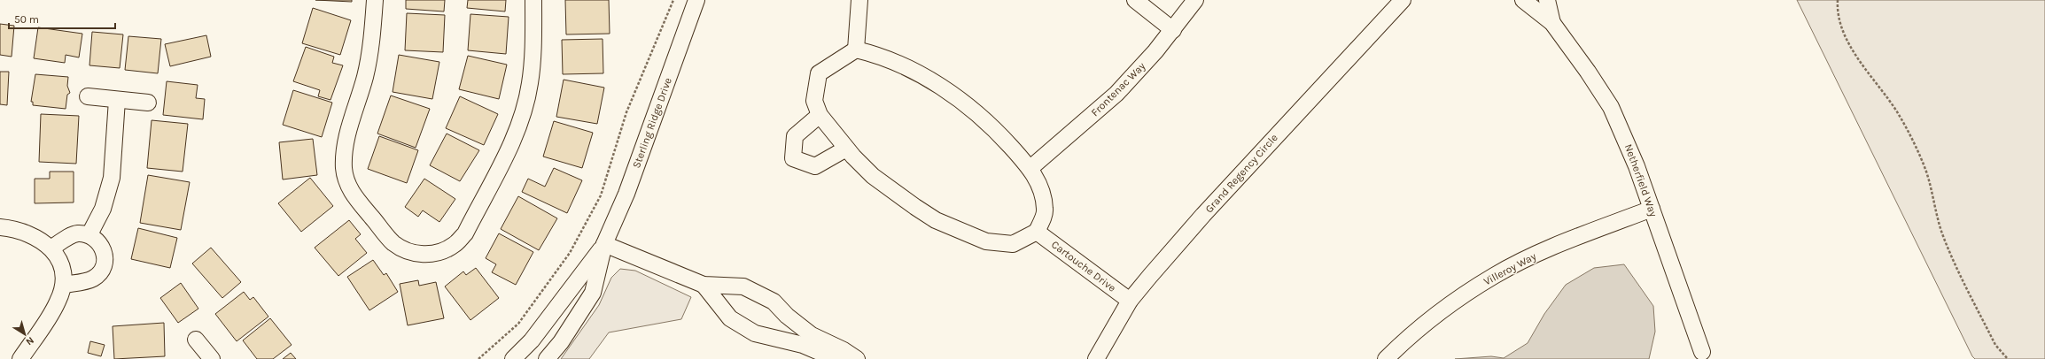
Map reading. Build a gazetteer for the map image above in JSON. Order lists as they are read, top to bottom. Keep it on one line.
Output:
{"streets":{"street":["Frontenac Way","Sterling Ridge Drive","Grand Regency Circle","Netherfield Way","Cartouche Drive","Villeroy Way"]},"crossings":[["Grand Regency Circle","Cartouche Drive"],["Netherfield Way","Villeroy Way"]],"scale_bar":"50 m","north":"bottom right"}
